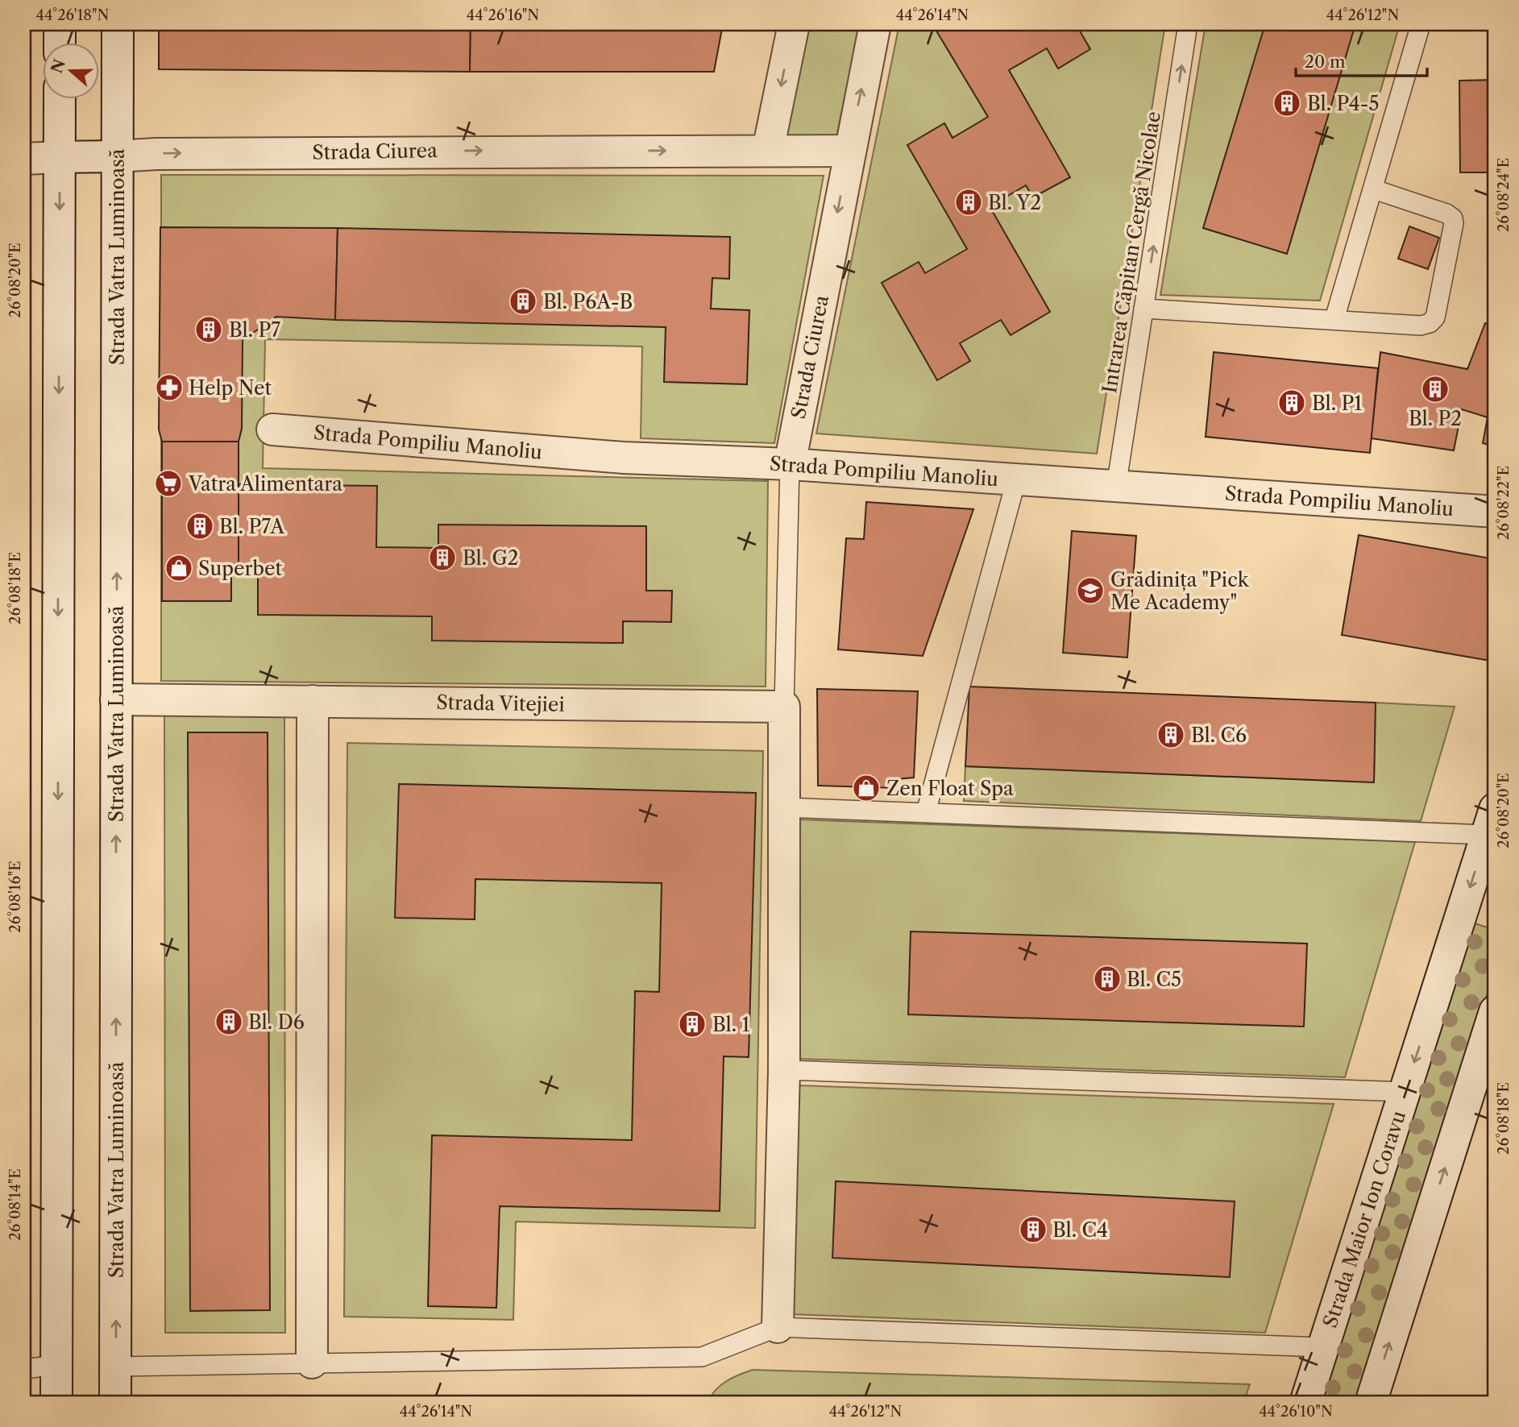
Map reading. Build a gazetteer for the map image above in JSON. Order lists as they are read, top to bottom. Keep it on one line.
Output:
{"streets":{"street":["Strada Ciurea","Strada Vatra Luminoasă","Strada Pompiliu Manoliu","Strada Vitejiei","Strada Maior Ion Coravu"],"lane":["Intrarea Căpitan Cergă Nicolae"]},"crossings":[["Strada Ciurea","Strada Vatra Luminoasă"],["Strada Ciurea","Strada Pompiliu Manoliu"],["Intrarea Căpitan Cergă Nicolae","Strada Pompiliu Manoliu"],["Strada Vatra Luminoasă","Strada Vitejiei"]],"one_way":["Intrarea Căpitan Cergă Nicolae"],"places":{"building":["Bl. P4-5","Bl. Y2","Bl. P6A-B","Bl. P7","Bl. P2","Bl. P1","Bl. P7A","Bl. G2","Bl. C6","Bl. C5","Bl. D6","Bl. 1","Bl. C4"],"pharmacy":["Help Net"],"supermarket":["Vatra Alimentara"],"shop":["Superbet","Zen Float Spa"],"school or university":["Grădinița \"Pick Me Academy\""]},"scale_bar":"20 m","north":"left","coordinates":["44°26'18\"N","44°26'16\"N","44°26'14\"N","44°26'12\"N","26°08'24\"E","26°08'20\"E","26°08'22\"E","26°08'18\"E","26°08'16\"E","26°08'14\"E","44°26'10\"N"]}
